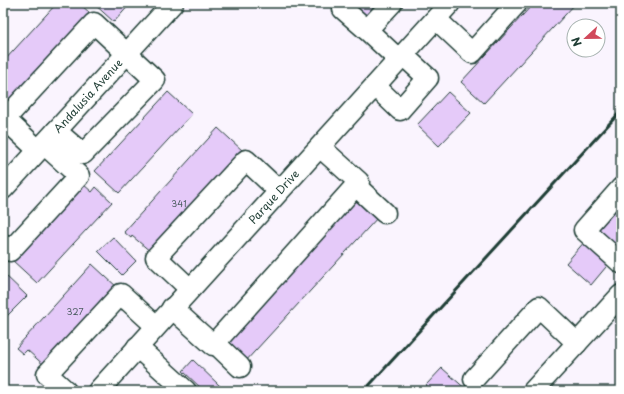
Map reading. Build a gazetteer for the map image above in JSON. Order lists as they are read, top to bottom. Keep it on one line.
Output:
{"streets":{"street":["Andalusia Avenue","Parque Drive"]},"house_numbers":["341","327"],"north":"left"}
